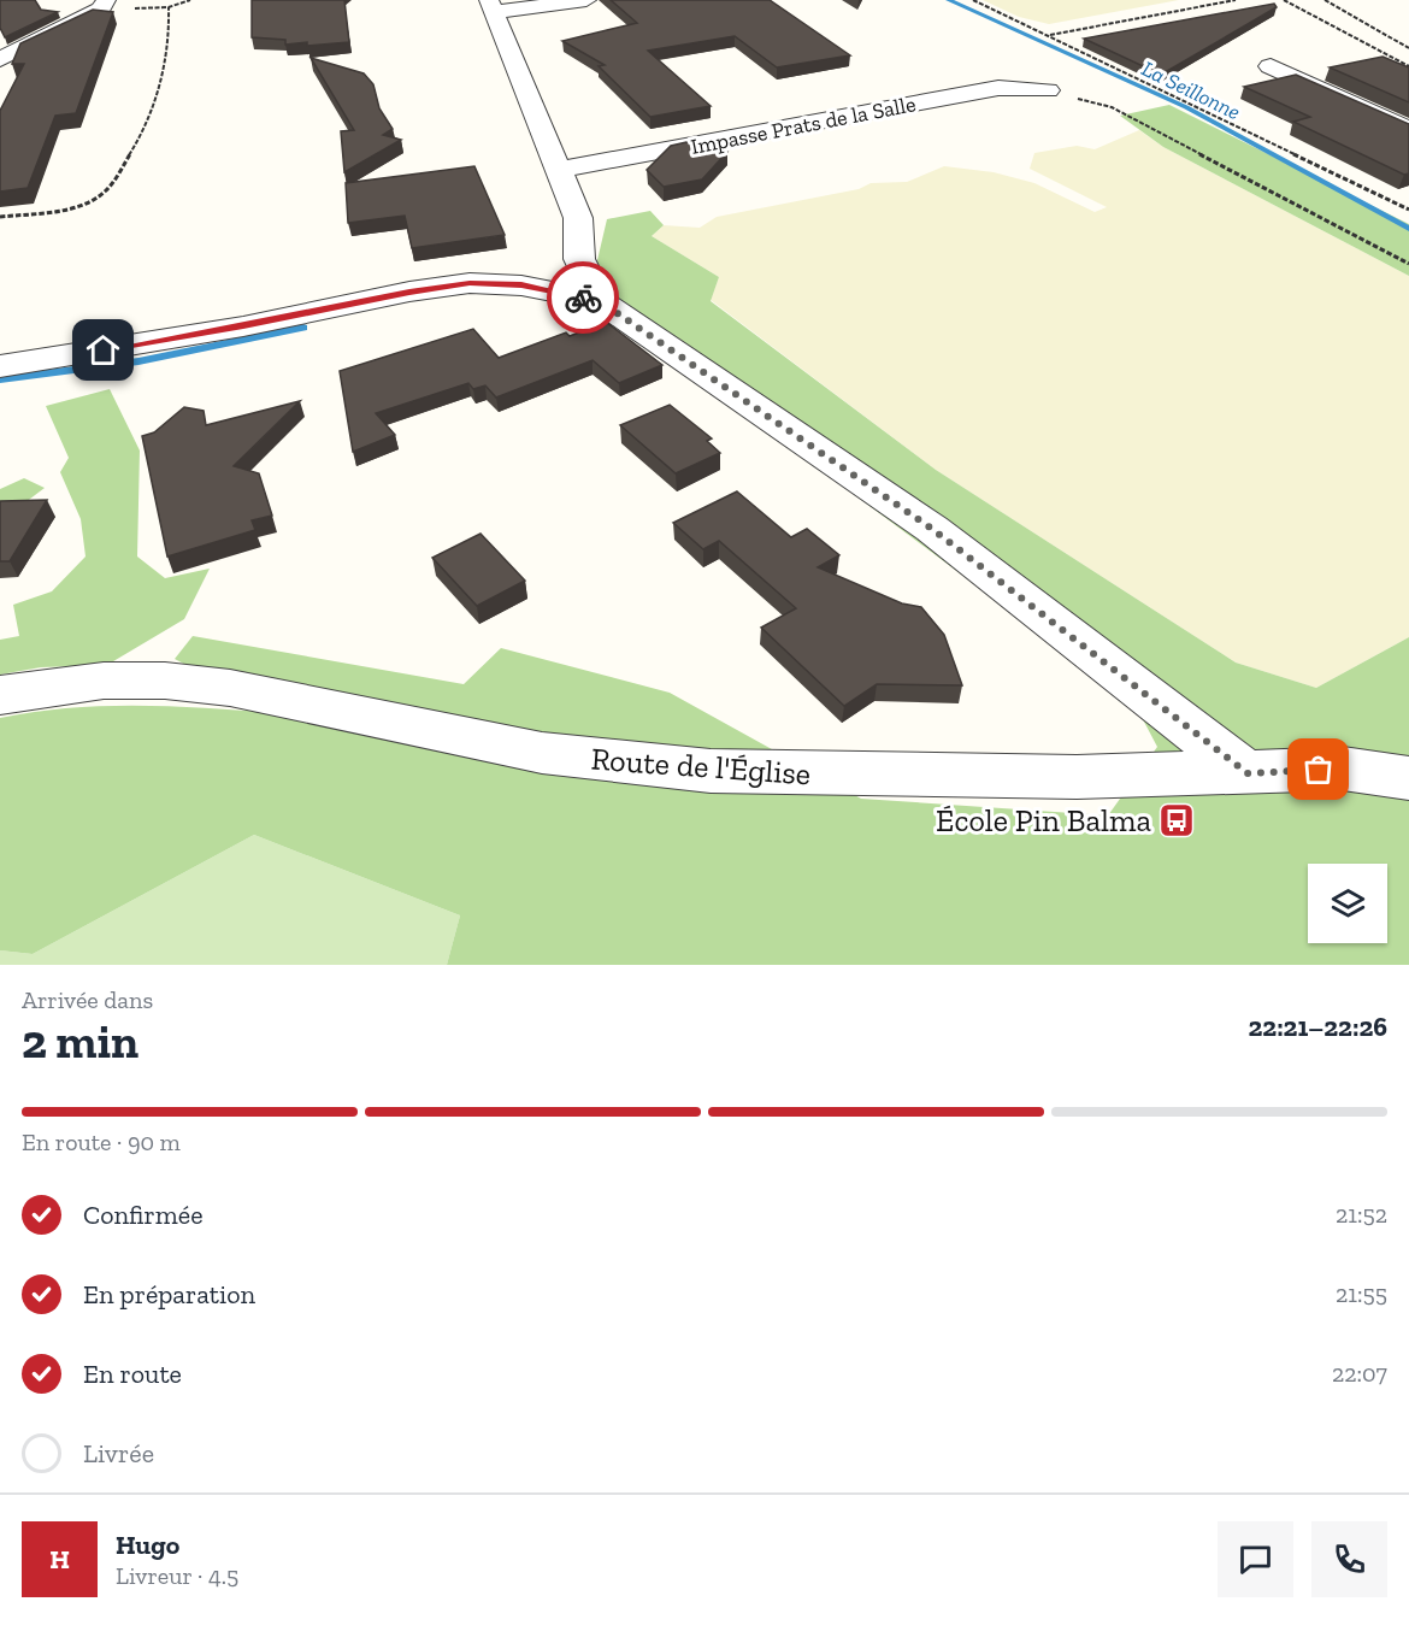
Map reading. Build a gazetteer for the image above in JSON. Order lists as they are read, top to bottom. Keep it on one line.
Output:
{"streets":{"street":["Impasse Prats de la Salle","Route de l'Église"]},"water":["La Seillonne"],"places":{"bus stop":["École Pin Balma"]},"page":{"heading":["2 min","Arrivée dans","22:21–22:26"],"panel":["Hugo","Livreur · 4.5"],"bar":"En route · 90 m","list":[["Confirmée","21:52"],["En préparation","21:55"],["En route","22:07"],"Livrée"],"round":"H"}}
